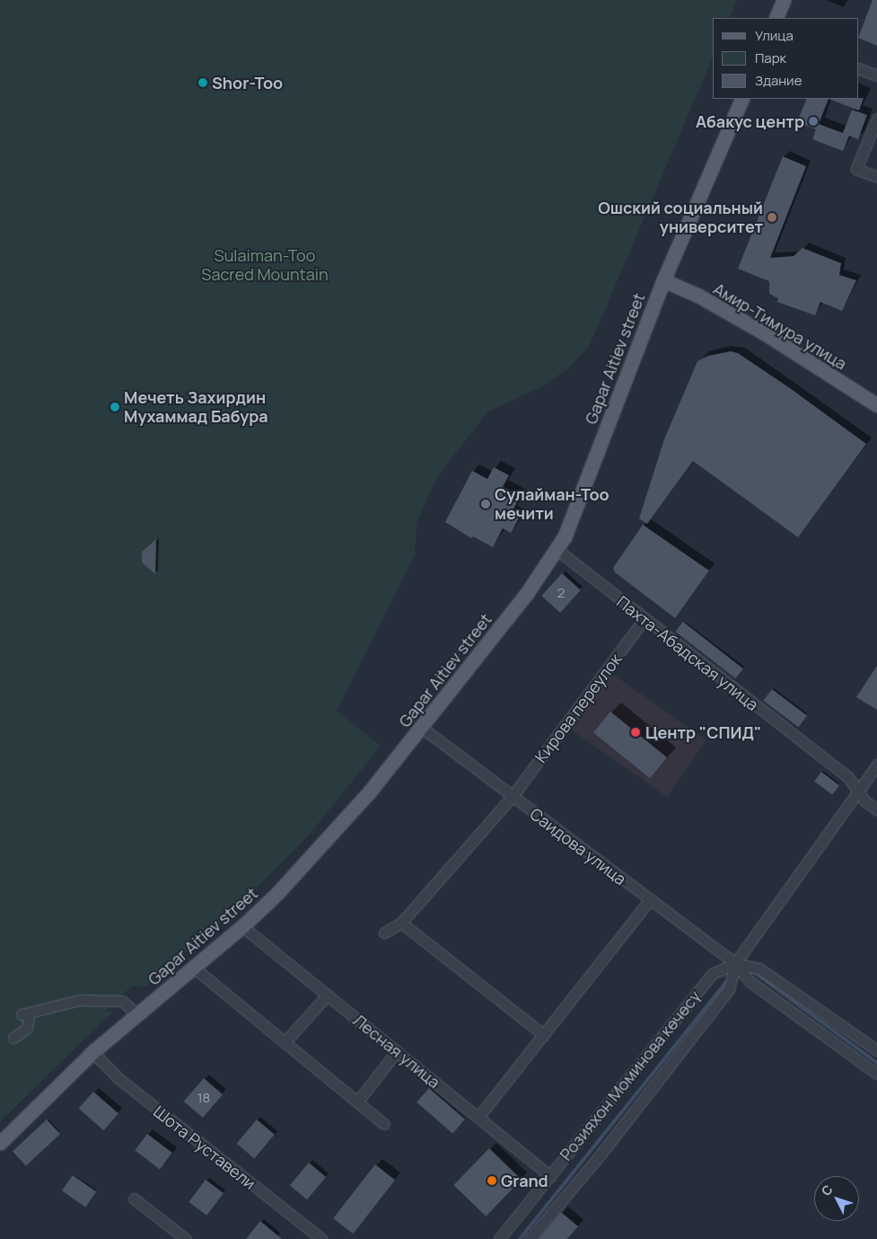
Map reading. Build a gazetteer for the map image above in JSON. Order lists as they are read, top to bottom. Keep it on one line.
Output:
{"streets":{"main road":["Амир-Тимура улица","Gapar Aitiev street"],"street":["Пахта-Абадская улица","Кирова переулок","Саидова улица","Лесная улица","Розияхон Моминова көчөсү","Шота Руставели"]},"crossings":[["Амир-Тимура улица","Gapar Aitiev street"],["Gapar Aitiev street","Пахта-Абадская улица"],["Gapar Aitiev street","Саидова улица"],["Gapar Aitiev street","Лесная улица"],["Gapar Aitiev street","Шота Руставели"],["Пахта-Абадская улица","Кирова переулок"],["Пахта-Абадская улица","Розияхон Моминова көчөсү"],["Кирова переулок","Саидова улица"],["Саидова улица","Розияхон Моминова көчөсү"],["Лесная улица","Розияхон Моминова көчөсү"]],"parks":["Sulaiman-Too Sacred Mountain"],"places":["Shor-Too","Абакус центр","Ошский социальный университет","Мечеть Захирдин Мухаммад Бабура","Сулайман-Тоо мечити","Центр \"СПИД\"","Grand"],"house_numbers":["2","18"],"legend":["Улица","Парк","Здание"],"north":"top left"}
